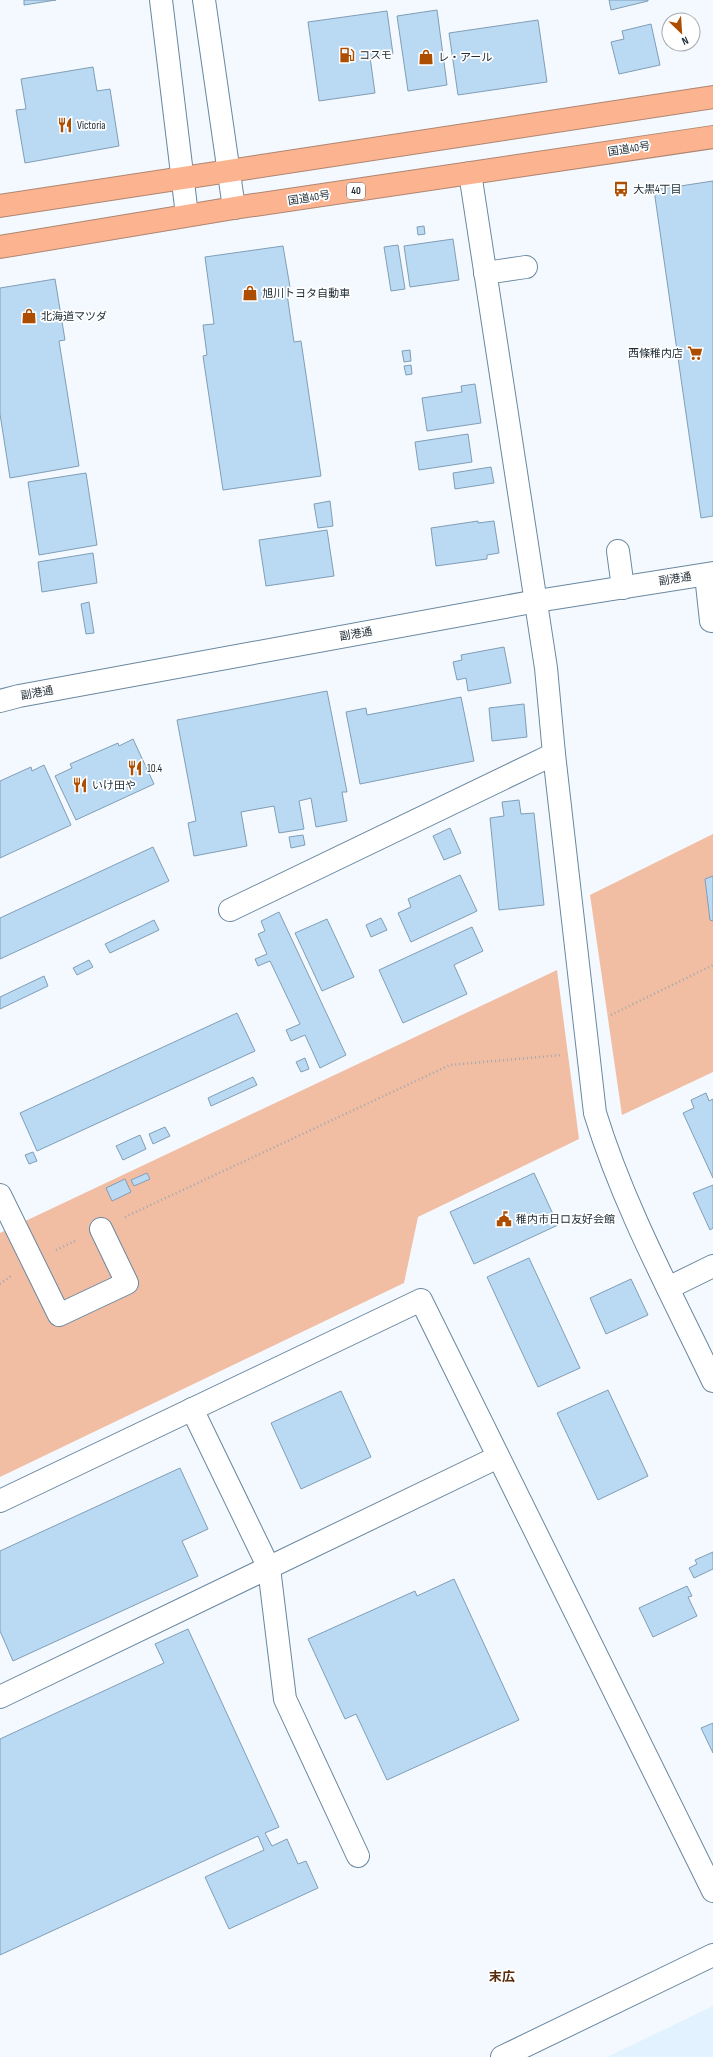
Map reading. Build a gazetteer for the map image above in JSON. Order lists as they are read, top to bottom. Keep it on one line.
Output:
{"streets":{"highway":["国道40号","40"],"street":["副港通"]},"districts":["末広"],"places":{"fuel station":["コスモ"],"shop":["レ・アール","旭川トヨタ自動車","北海道マツダ"],"restaurant":["Victoria","10.4","いけ田や"],"bus stop":["大黒4丁目"],"supermarket":["西條稚内店"],"public building":["稚内市日ロ友好会館"]},"north":"bottom right"}
